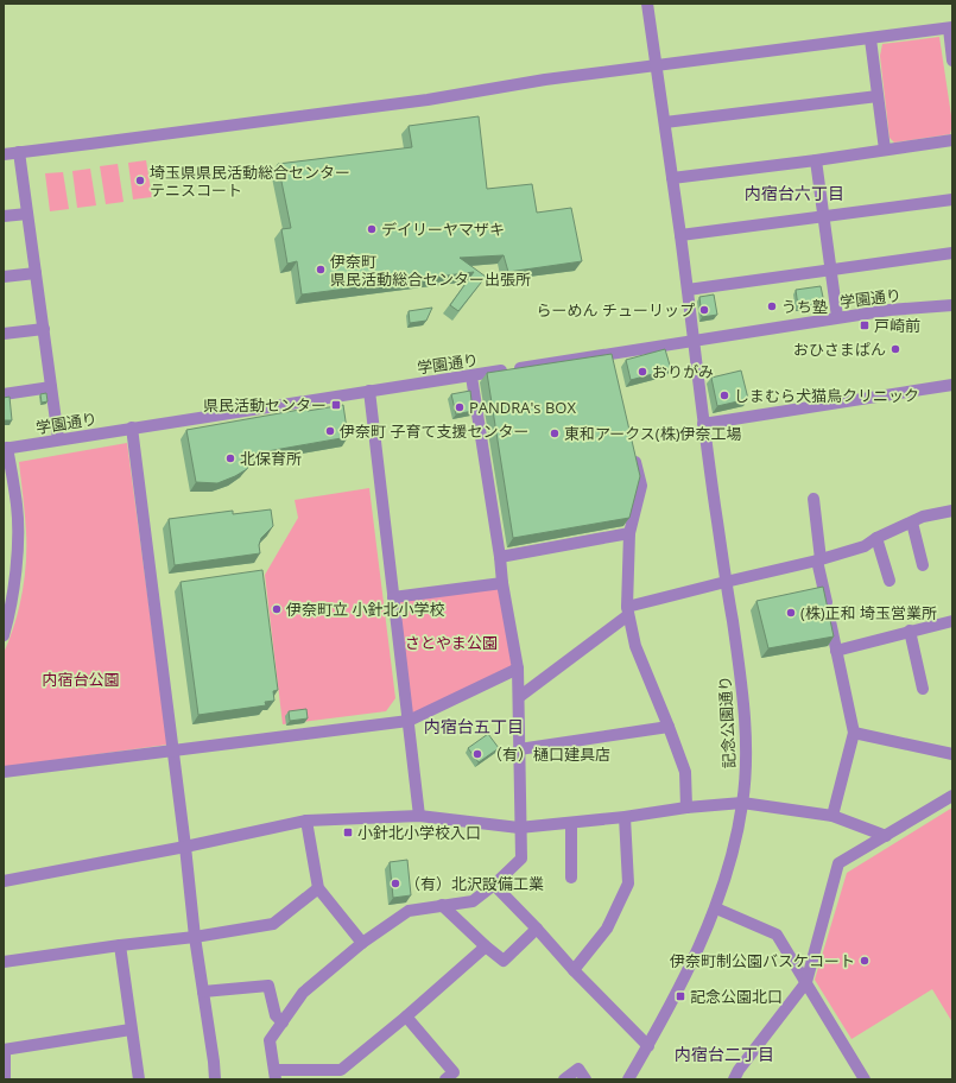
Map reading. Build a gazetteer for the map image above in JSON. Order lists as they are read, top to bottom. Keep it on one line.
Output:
{"streets":{"street":["学園通り","記念公園通り"]},"crossings":[["学園通り","記念公園通り"]],"districts":["内宿台六丁目","内宿台五丁目","内宿台二丁目"],"parks":["さとやま公園","内宿台公園"],"places":{"other":["埼玉県県民活動総合センター テニスコート","デイリーヤマザキ","伊奈町 県民活動総合センター出張所","うち塾","らーめん チューリップ","おひさまぱん","おりがみ","しまむら犬猫鳥クリニック","PANDRA's BOX","伊奈町 子育て支援センター","東和アークス(株)伊奈工場","北保育所","伊奈町立 小針北小学校","(株)正和 埼玉営業所","（有）樋口建具店","（有）北沢設備工業","伊奈町制公園バスケコート"],"transit":["戸崎前","県民活動センター","小針北小学校入口","記念公園北口"]}}
